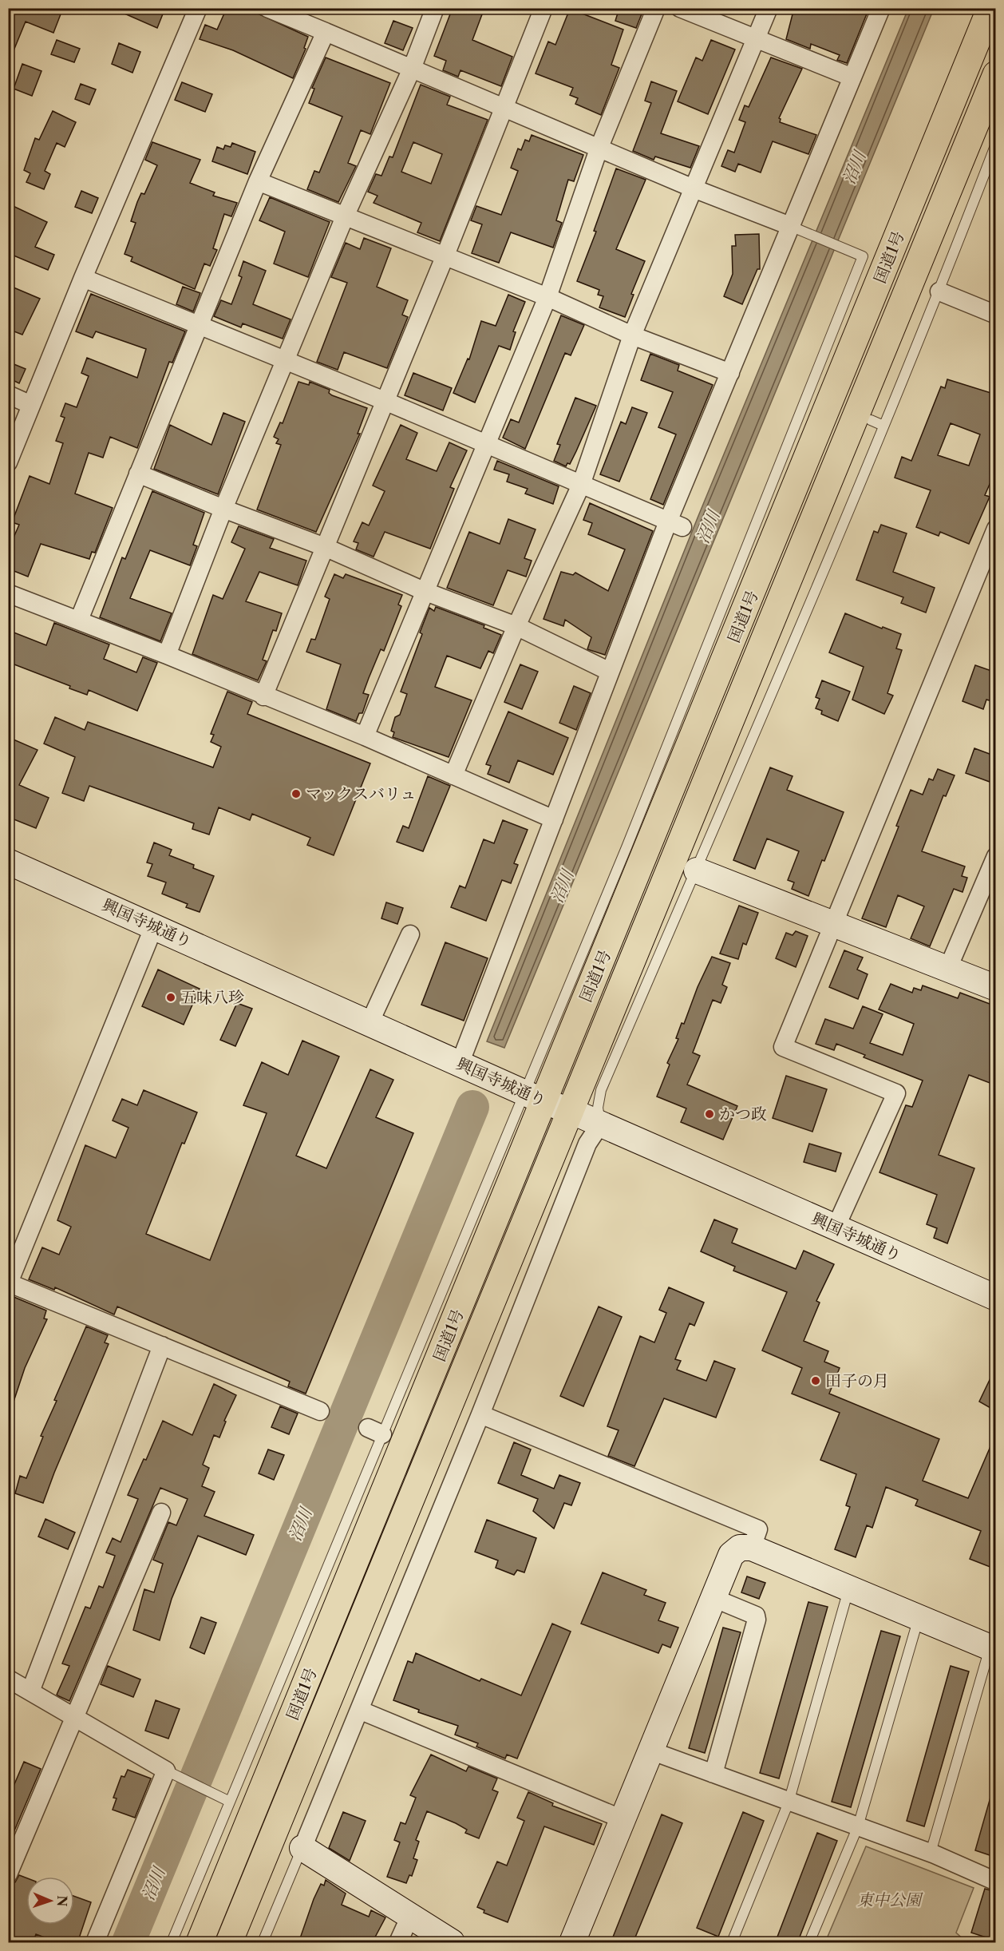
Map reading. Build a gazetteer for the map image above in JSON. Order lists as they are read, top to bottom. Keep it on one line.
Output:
{"streets":{"highway":["国道1号"],"street":["興国寺城通り"]},"crossings":[["国道1号","興国寺城通り"]],"water":["沼川"],"parks":["東中公園"],"places":["マックスバリュ","五味八珍","かつ政","田子の月"],"north":"right"}
